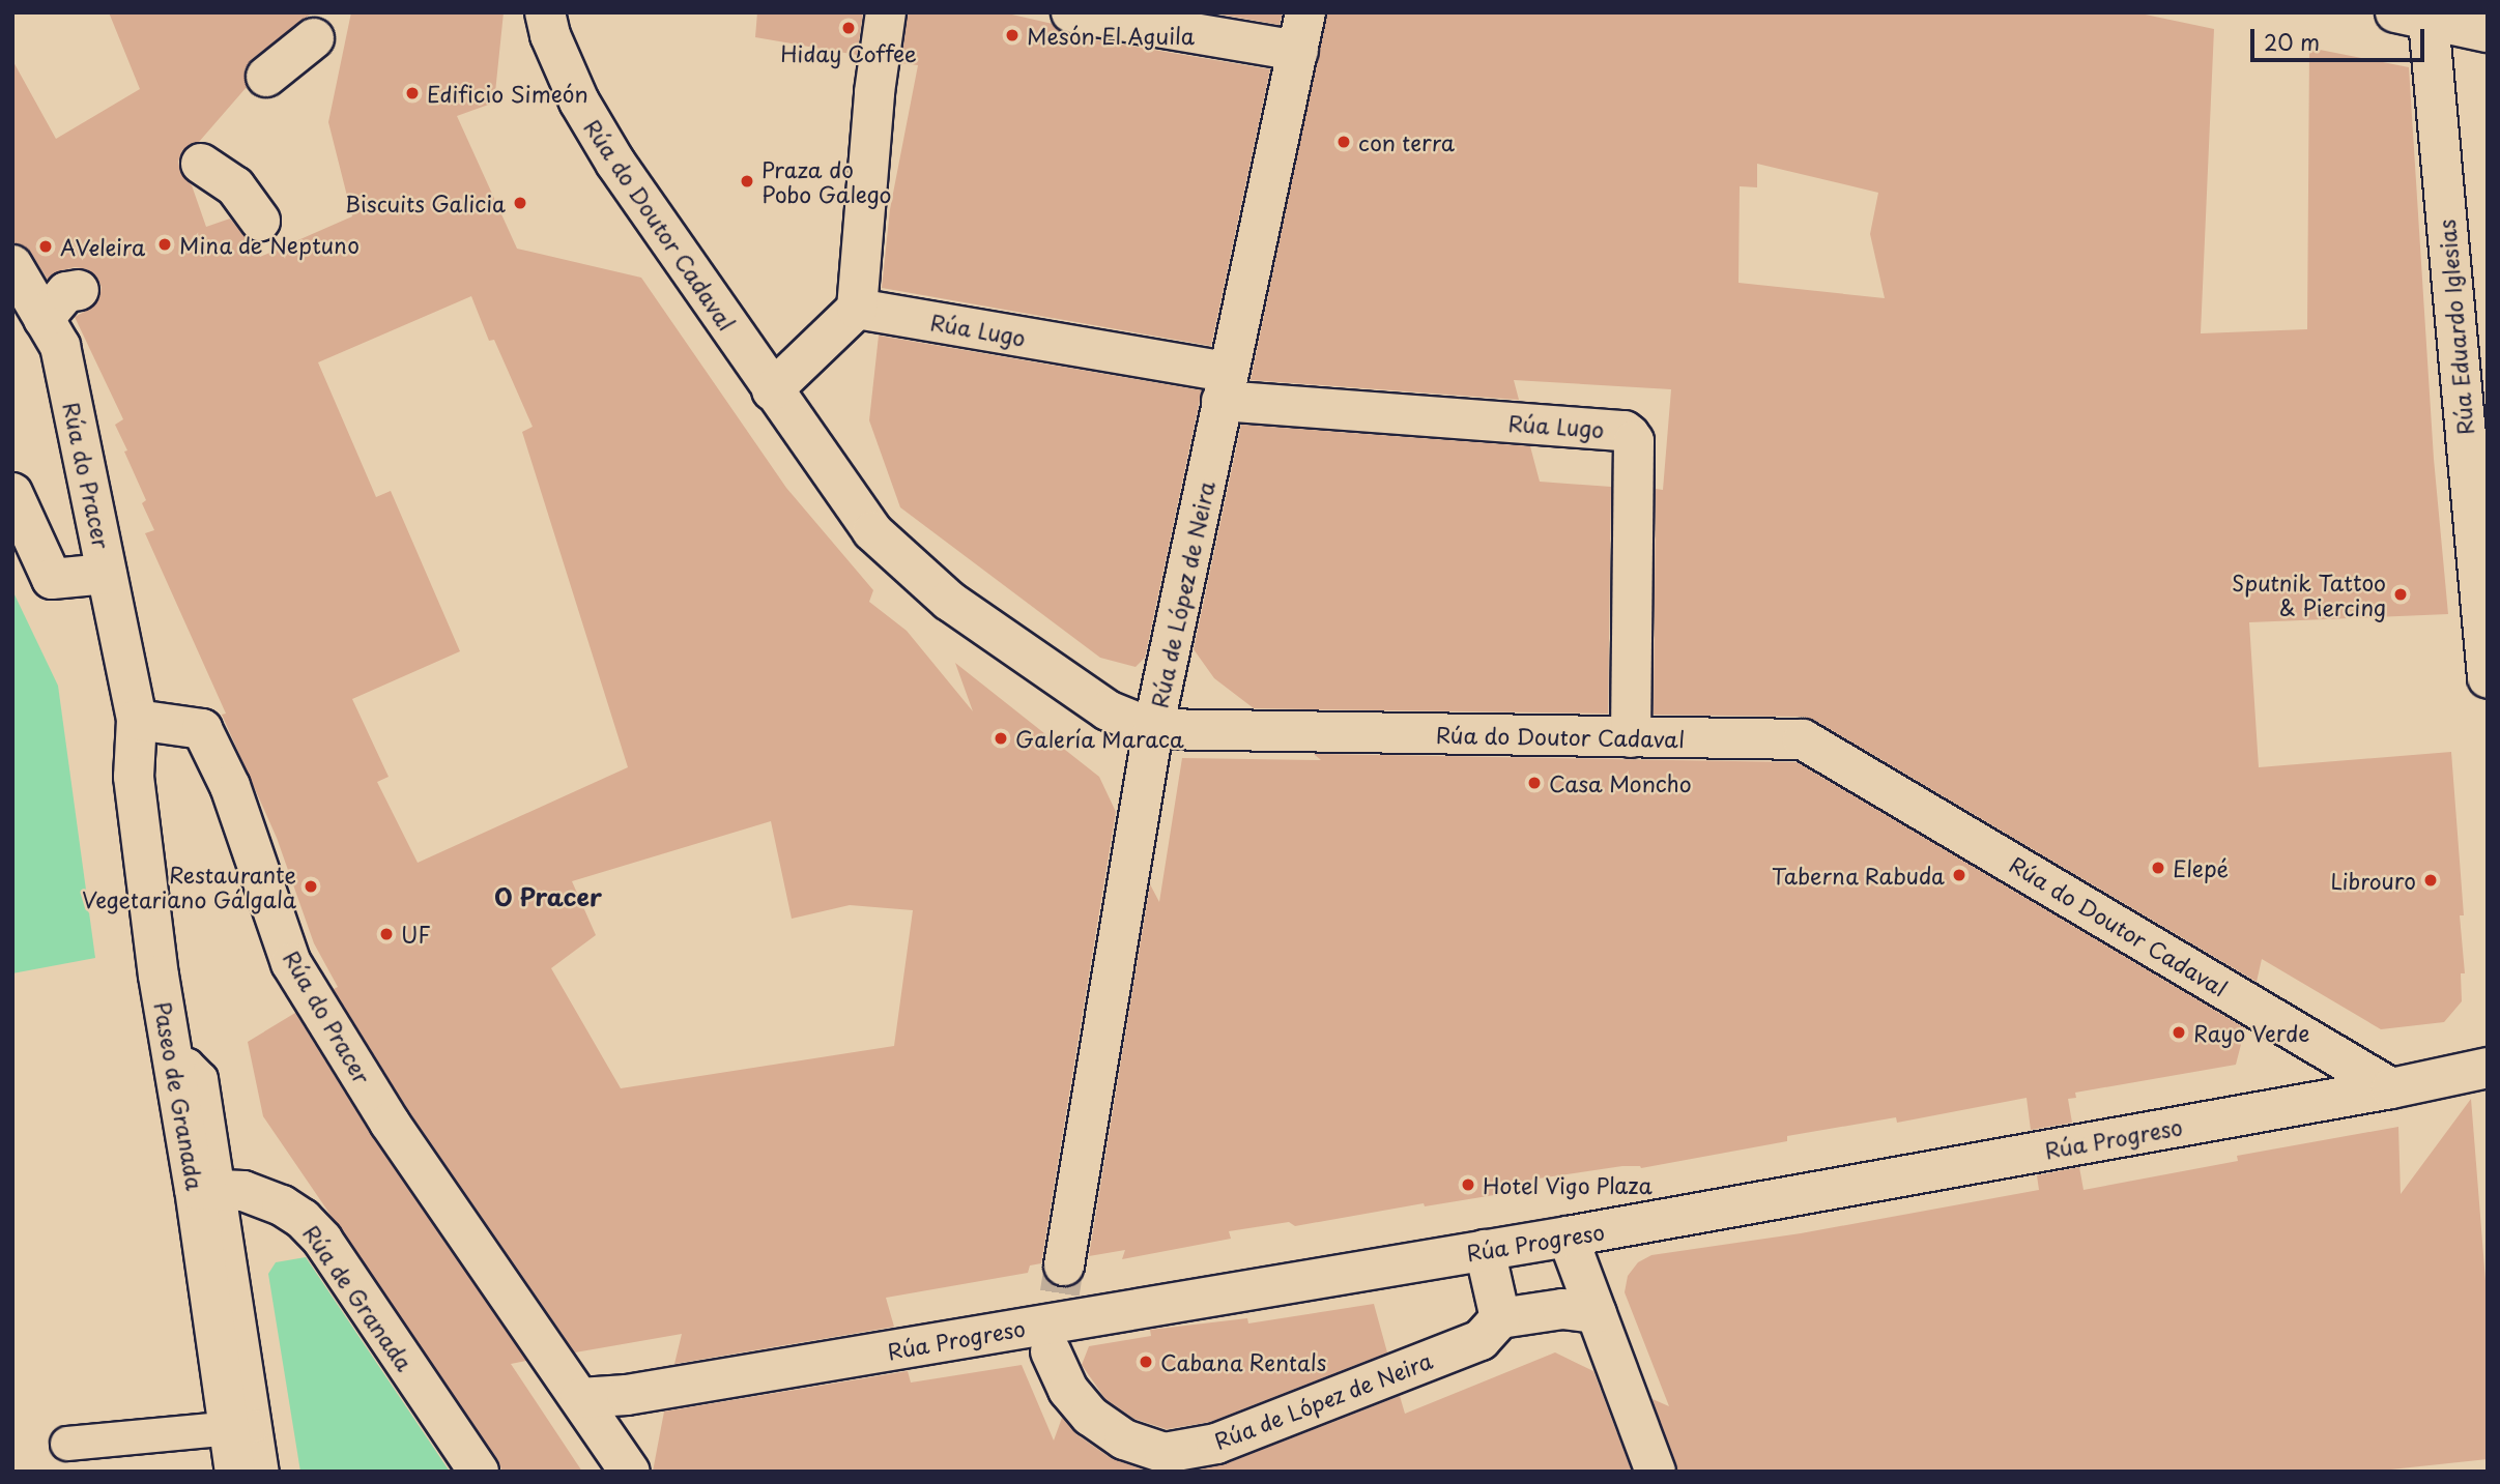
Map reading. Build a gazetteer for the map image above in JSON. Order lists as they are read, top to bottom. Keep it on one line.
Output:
{"streets":{"street":["Rúa do Doutor Cadaval","Rúa Eduardo Iglesias","Rúa Lugo","Rúa do Pracer","Rúa de López de Neira","Paseo de Granada","Rúa Progreso","Rúa de Granada"]},"crossings":[["Rúa do Doutor Cadaval","Rúa Lugo"],["Rúa do Doutor Cadaval","Rúa de López de Neira"],["Rúa do Doutor Cadaval","Rúa Progreso"],["Rúa Lugo","Rúa de López de Neira"],["Rúa do Pracer","Paseo de Granada"],["Rúa do Pracer","Rúa Progreso"],["Paseo de Granada","Rúa de Granada"]],"districts":["O Pracer"],"places":["Hiday Coffee","Mesón El Aguila","Edificio Simeón","con terra","Praza do Pobo Galego","Biscuits Galicia","Mina de Neptuno","AVeleira","Sputnik Tattoo & Piercing","Galería Maraca","Casa Moncho","Elepé","Taberna Rabuda","Librouro","Restaurante Vegetariano Gálgala","UF","Rayo Verde","Hotel Vigo Plaza","Cabana Rentals"],"scale_bar":"20 m"}
